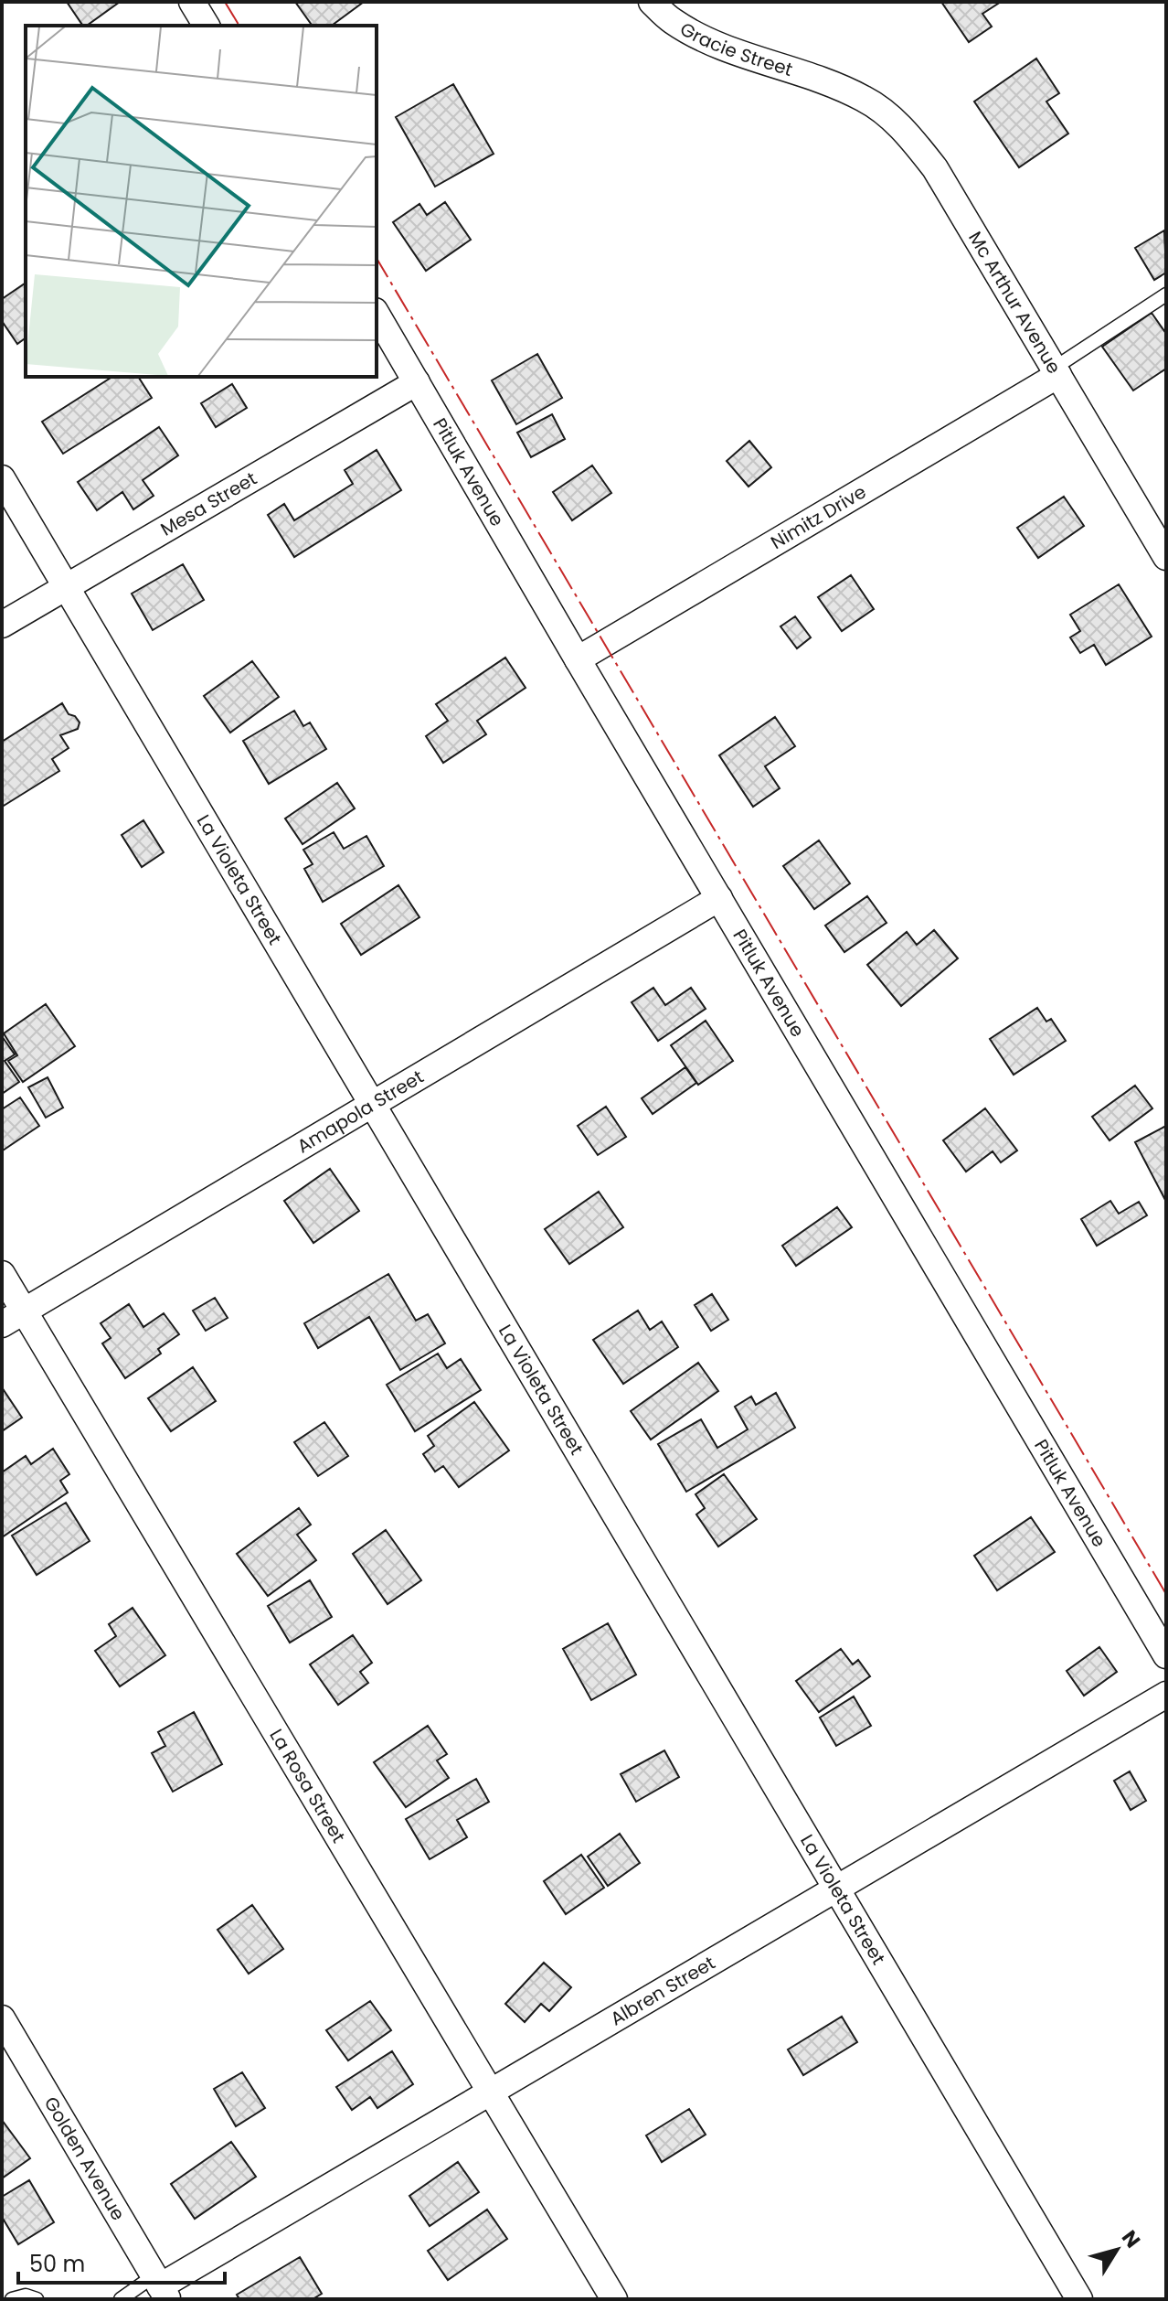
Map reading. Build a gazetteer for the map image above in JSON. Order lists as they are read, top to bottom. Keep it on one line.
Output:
{"streets":{"street":["Gracie Street","Mc Arthur Avenue","Pitluk Avenue","Mesa Street","Nimitz Drive","La Violeta Street","Amapola Street","La Rosa Street","Albren Street","Golden Avenue"]},"crossings":[["Gracie Street","Mc Arthur Avenue"],["Mc Arthur Avenue","Nimitz Drive"],["Pitluk Avenue","Mesa Street"],["Pitluk Avenue","Nimitz Drive"],["Pitluk Avenue","Amapola Street"],["Mesa Street","La Violeta Street"],["La Violeta Street","Amapola Street"],["La Violeta Street","Albren Street"],["Amapola Street","La Rosa Street"],["La Rosa Street","Albren Street"],["Albren Street","Golden Avenue"]],"scale_bar":"50 m","north":"top right"}
